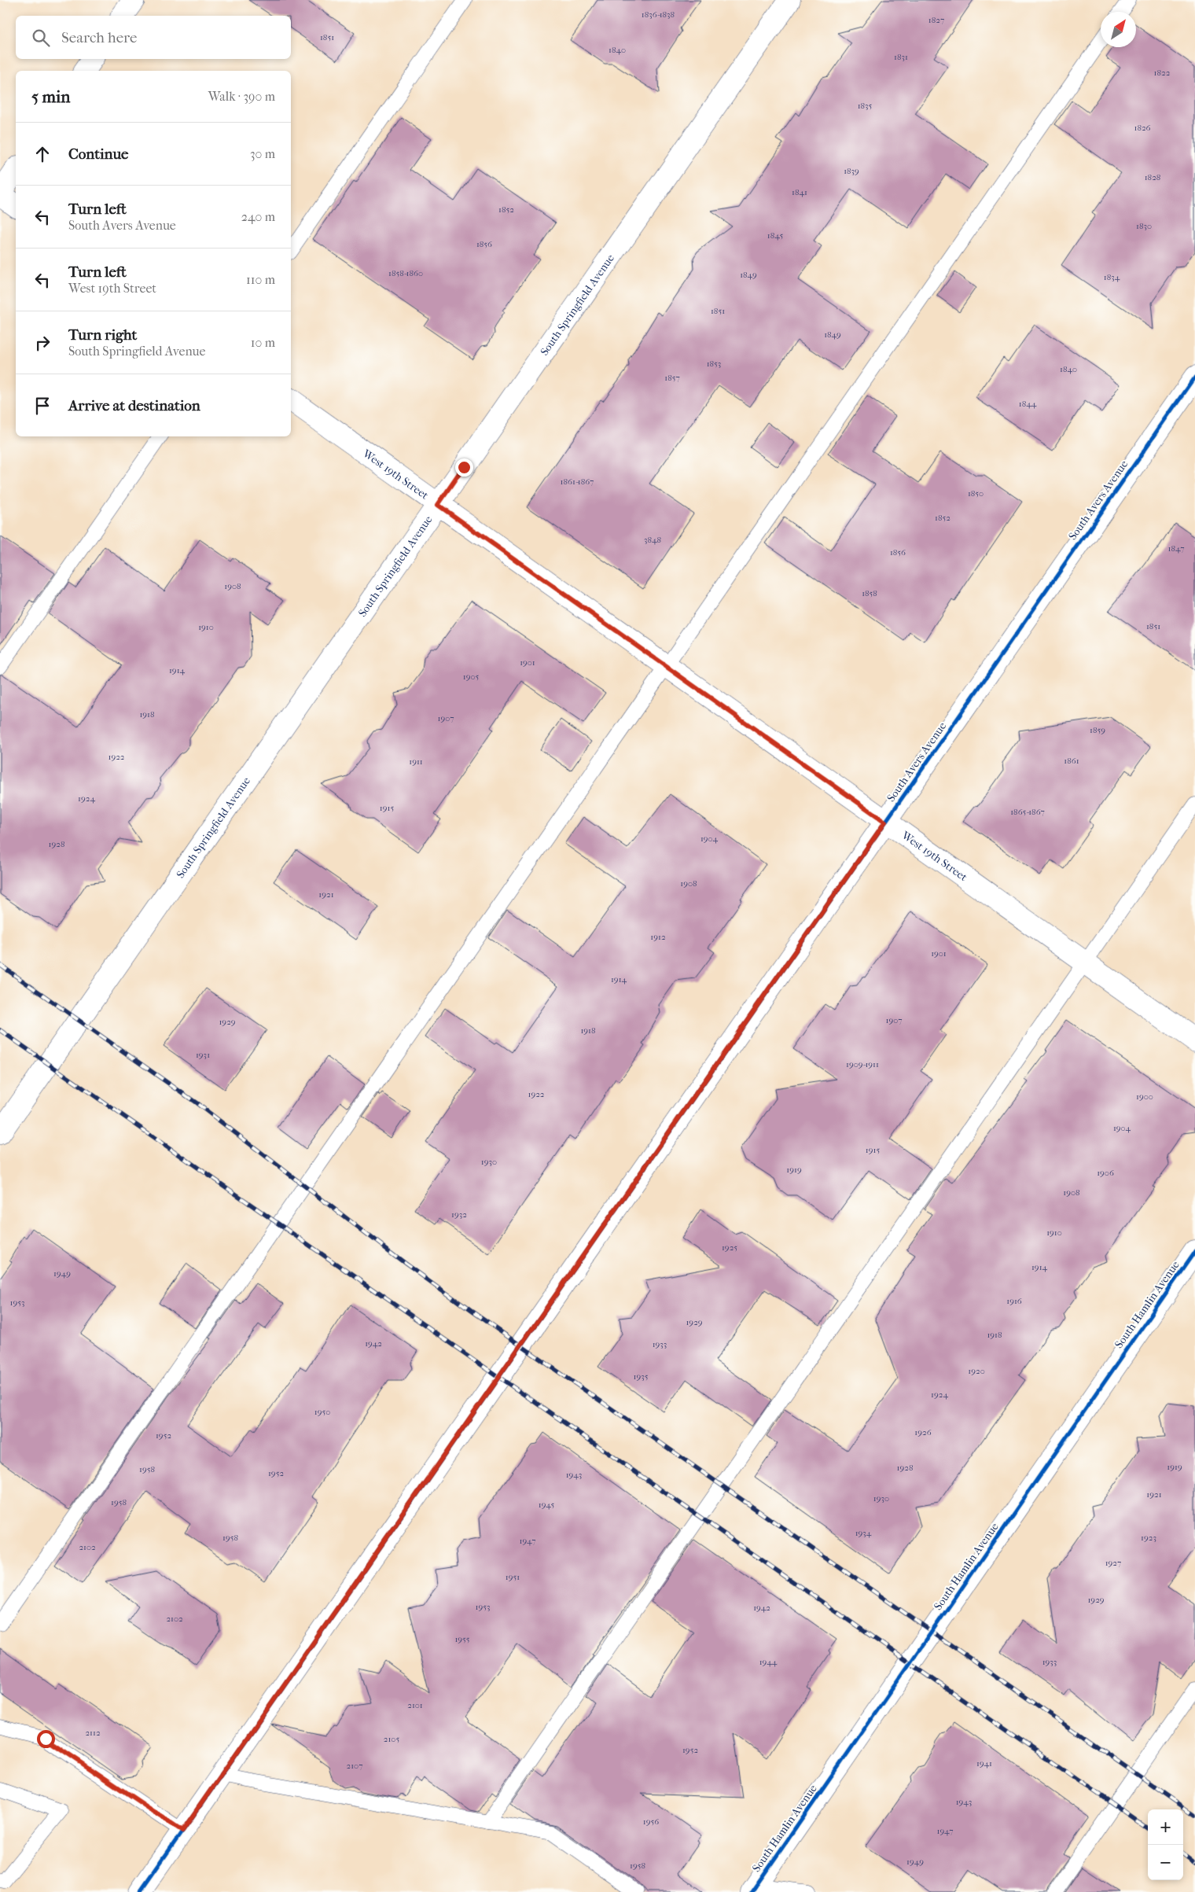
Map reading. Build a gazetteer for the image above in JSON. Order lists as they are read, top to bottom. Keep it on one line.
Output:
{"streets":{"street":["South Springfield Avenue","West 19th Street","South Avers Avenue","South Hamlin Avenue"]},"crossings":[["South Springfield Avenue","West 19th Street"],["West 19th Street","South Avers Avenue"]],"house_numbers":["1836-1838","1827","1851","1840","1831","1822","1835","1826","1839","1828","1841","1852","1830","1845","1856","1858-1860","1849","1834","1851","1849","1853","1840","1857","1844","1861-1867","1850","1852","3848","1847","1856","1908","1858","1851","1910","1901","1914","1905","1918","1907","1859","1922","1861","1911","1924","1915","1865-1867","1904","1928","1908","1921","1912","1901","1914","1907","1929","1918","1931","1909-1911","1922","1900","1904","1915","1930","1919","1906","1908","1932","1910","1925","1914","1949","1916","1953","1929","1918","1942","1933","1920","1935","1924","1950","1926","1952","1919","1928","1958","1952","1943","1921","1930","1958","1945","1934","1958","1923","1947","2102","1927","1951","1929","1953","1942","2102","1955","1944","1933","2101","2112","2105","1952","1941","2107","1943","1956","1947","1949","1958"],"north":"top right","page":{"search":"Search here","heading":["5 min","Walk · 390 m"],"list":[["Continue","30 m"],["Turn left","South Avers Avenue","240 m"],["Turn left","West 19th Street","110 m"],["Turn right","South Springfield Avenue","10 m"],"Arrive at destination"],"map_buttons":["+","−"]}}
